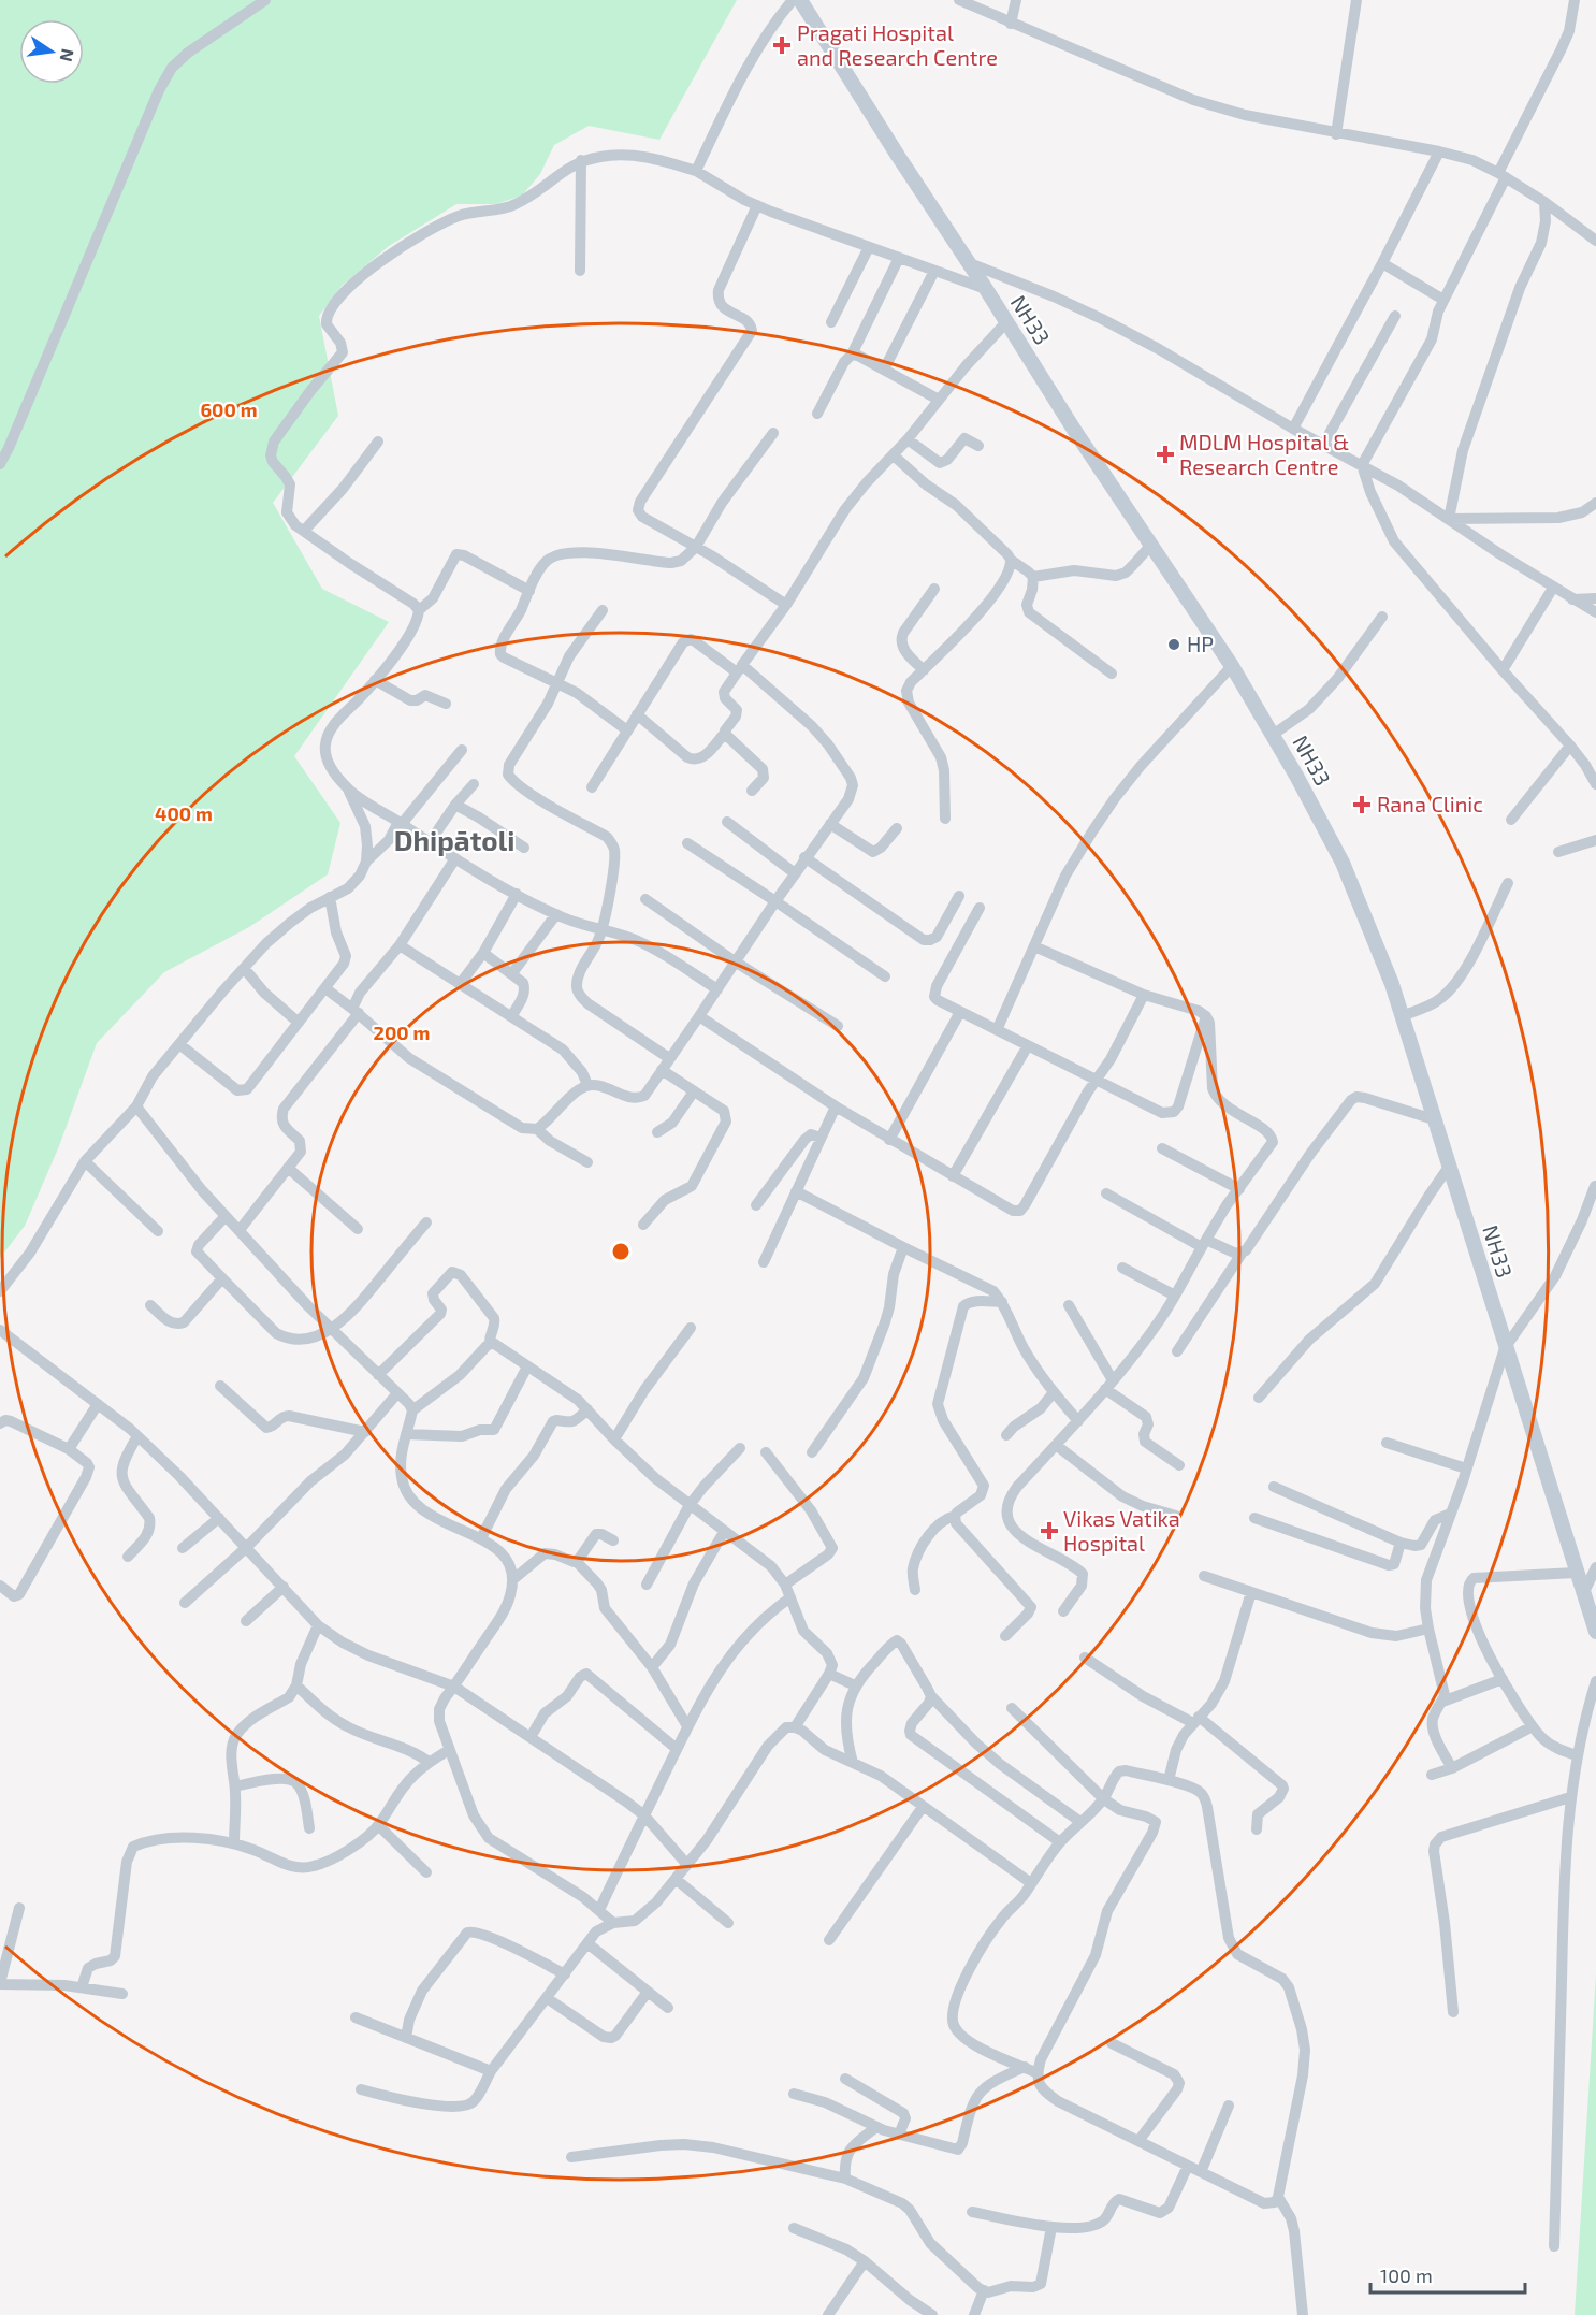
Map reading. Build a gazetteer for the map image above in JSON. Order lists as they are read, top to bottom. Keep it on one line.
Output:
{"streets":{"main road":["NH33"]},"districts":["Dhipātoli"],"places":{"health":["Pragati Hospital and Research Centre","MDLM Hospital & Research Centre","Rana Clinic","Vikas Vatika Hospital"],"other":["HP"]},"scale_bar":"100 m","north":"right","rings":["600 m","400 m","200 m"]}
